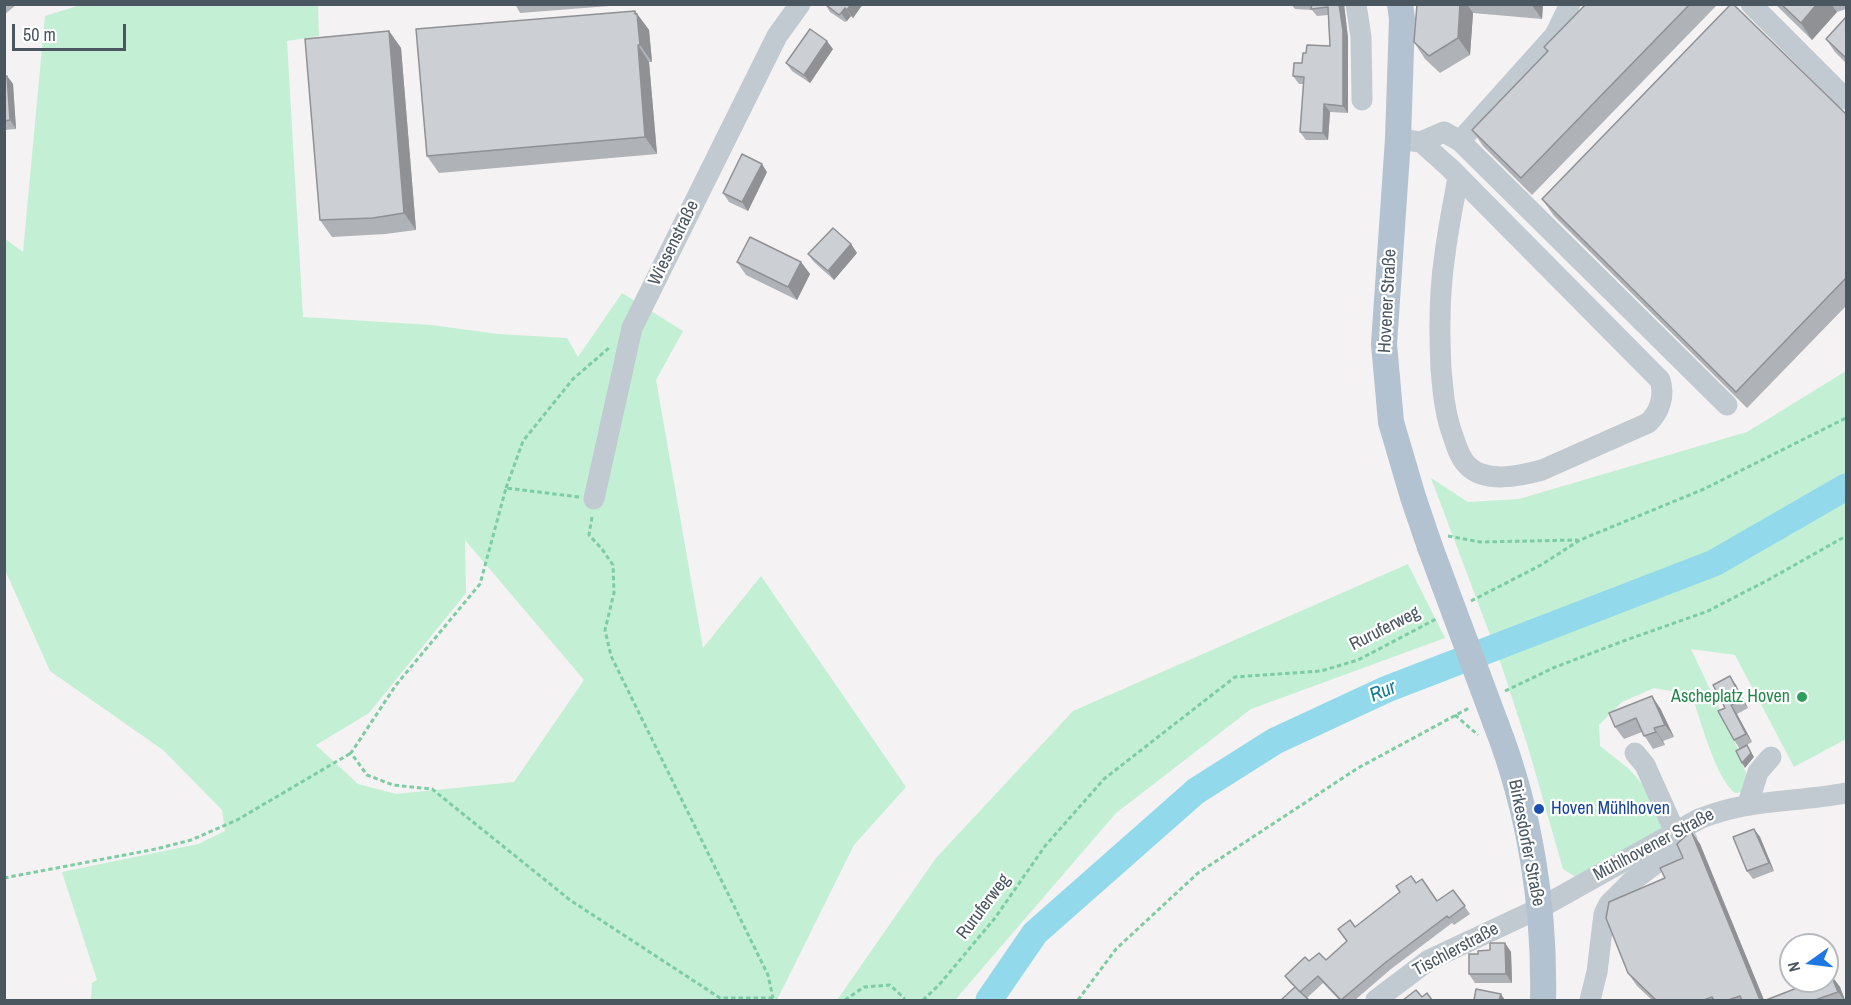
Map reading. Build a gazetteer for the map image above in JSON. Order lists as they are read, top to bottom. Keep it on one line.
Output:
{"streets":{"main road":["Hovener Straße","Birkesdorfer Straße"],"street":["Wiesenstraße","Mühlhovener Straße","Tischlerstraße"],"path":["Ruruferweg"]},"crossings":[["Hovener Straße","Birkesdorfer Straße"],["Birkesdorfer Straße","Mühlhovener Straße"],["Birkesdorfer Straße","Tischlerstraße"],["Mühlhovener Straße","Tischlerstraße"]],"water":["Rur"],"places":["Ascheplatz Hoven","Hoven Mühlhoven"],"scale_bar":"50 m","north":"left"}
